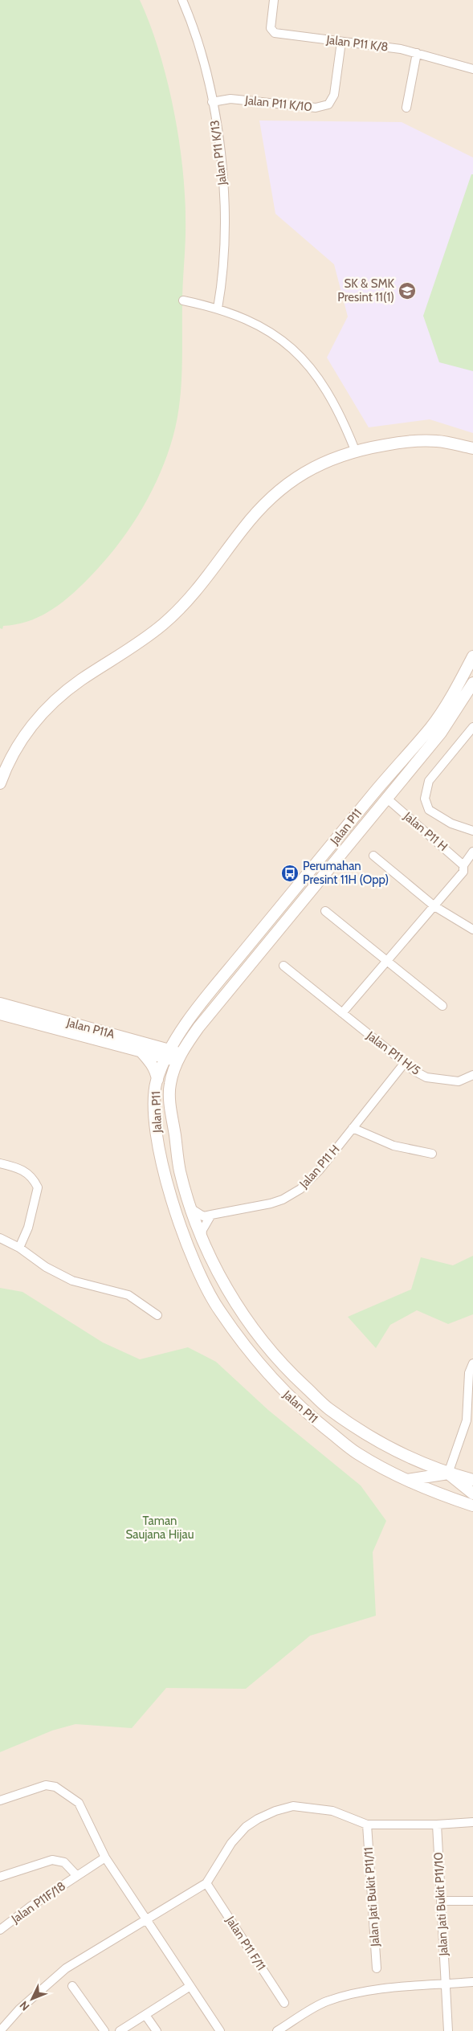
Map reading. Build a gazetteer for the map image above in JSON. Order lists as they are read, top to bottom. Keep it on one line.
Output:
{"streets":{"main road":["Jalan P11","Jalan P11A"],"street":["Jalan P11 K/8","Jalan P11 K/10","Jalan P11 K/13","Jalan P11 H","Jalan P11 H/5","Jalan Jati Bukit P11/11","Jalan P11F/18","Jalan Jati Bukit P11/10","Jalan P11 F/11"]},"crossings":[["Jalan P11 K/8","Jalan P11 K/10"],["Jalan P11 K/10","Jalan P11 K/13"],["Jalan P11","Jalan P11 H"],["Jalan P11","Jalan P11A"],["Jalan P11 H","Jalan P11 H/5"]],"parks":["Taman Saujana Hijau"],"places":{"school or university":["SK & SMK Presint 11(1)"],"bus stop":["Perumahan Presint 11H (Opp)"]},"north":"bottom left"}
